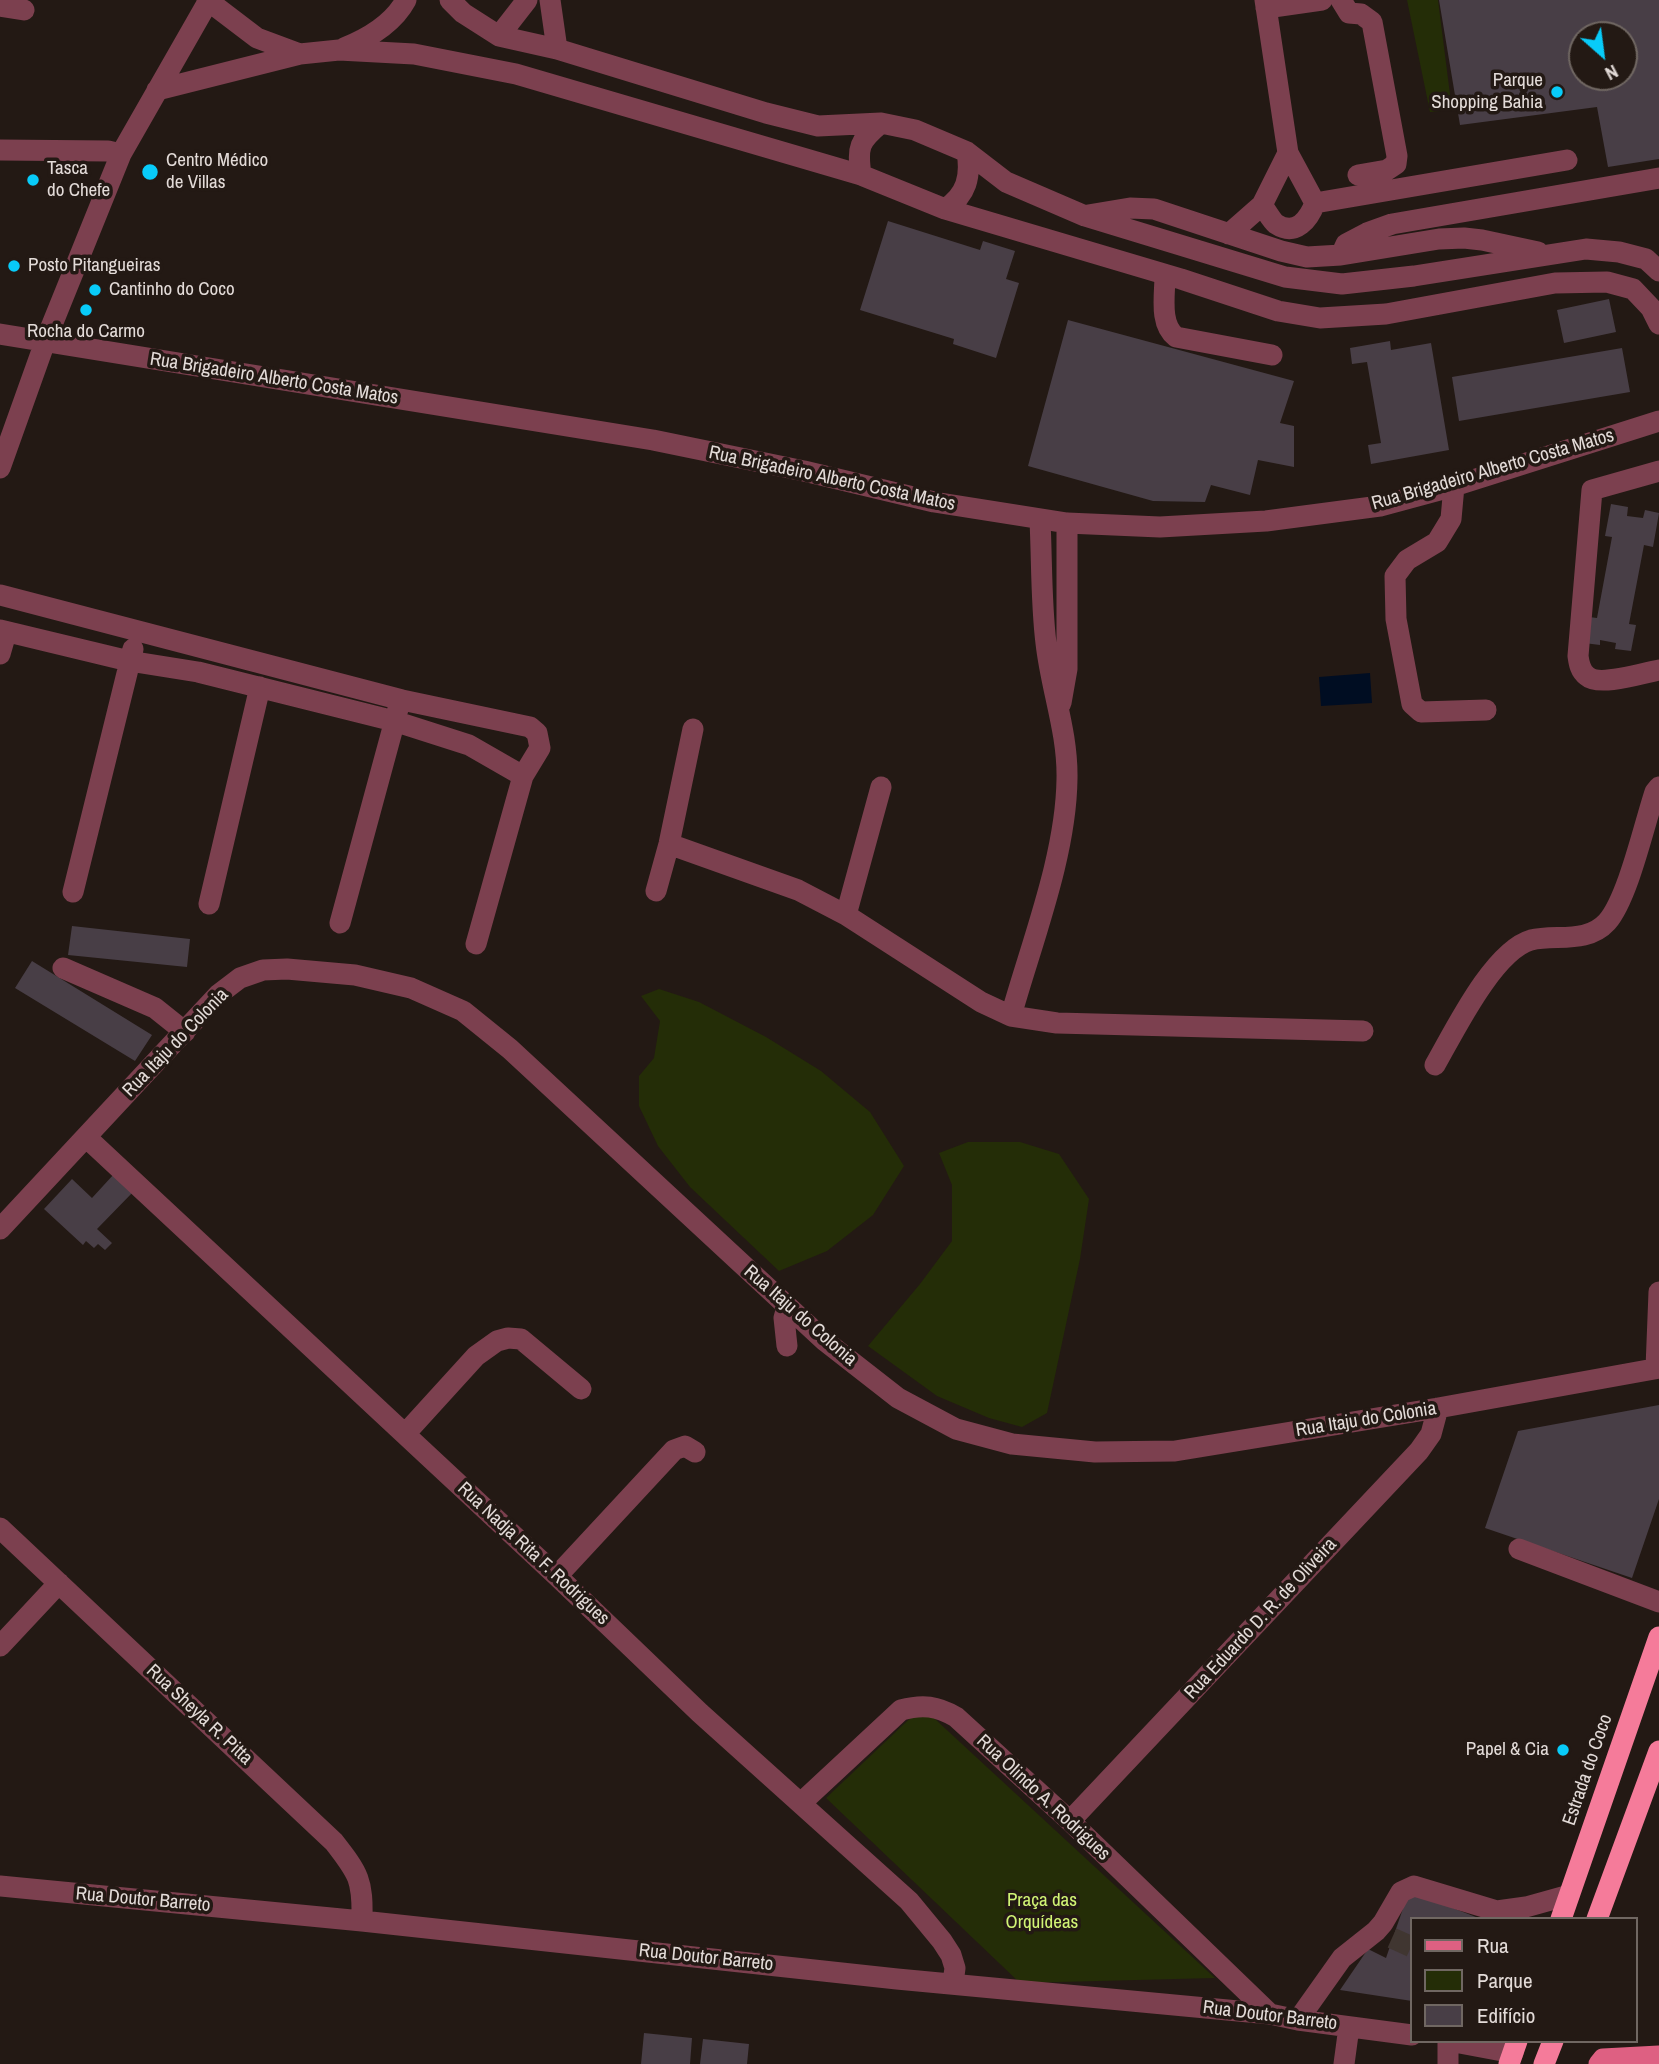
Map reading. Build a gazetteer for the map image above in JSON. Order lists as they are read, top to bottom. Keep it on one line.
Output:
{"streets":{"highway":["Estrada do Coco"],"street":["Rua Brigadeiro Alberto Costa Matos","Rua Itaju do Colonia","Rua Nadja Rita F. Rodrigues","Rua Eduardo D. R. de Oliveira","Rua Sheyla R. Pitta","Rua Olindo A. Rodrigues","Rua Doutor Barreto"]},"crossings":[["Rua Itaju do Colonia","Rua Nadja Rita F. Rodrigues"],["Rua Itaju do Colonia","Rua Eduardo D. R. de Oliveira"],["Rua Nadja Rita F. Rodrigues","Rua Olindo A. Rodrigues"],["Rua Nadja Rita F. Rodrigues","Rua Doutor Barreto"],["Rua Eduardo D. R. de Oliveira","Rua Olindo A. Rodrigues"],["Rua Sheyla R. Pitta","Rua Doutor Barreto"],["Rua Olindo A. Rodrigues","Rua Doutor Barreto"]],"parks":["Praça das Orquídeas"],"places":["Parque Shopping Bahia","Centro Médico de Villas","Tasca do Chefe","Posto Pitangueiras","Cantinho do Coco","Rocha do Carmo","Papel & Cia"],"legend":["Rua","Parque","Edifício"],"north":"bottom right"}
